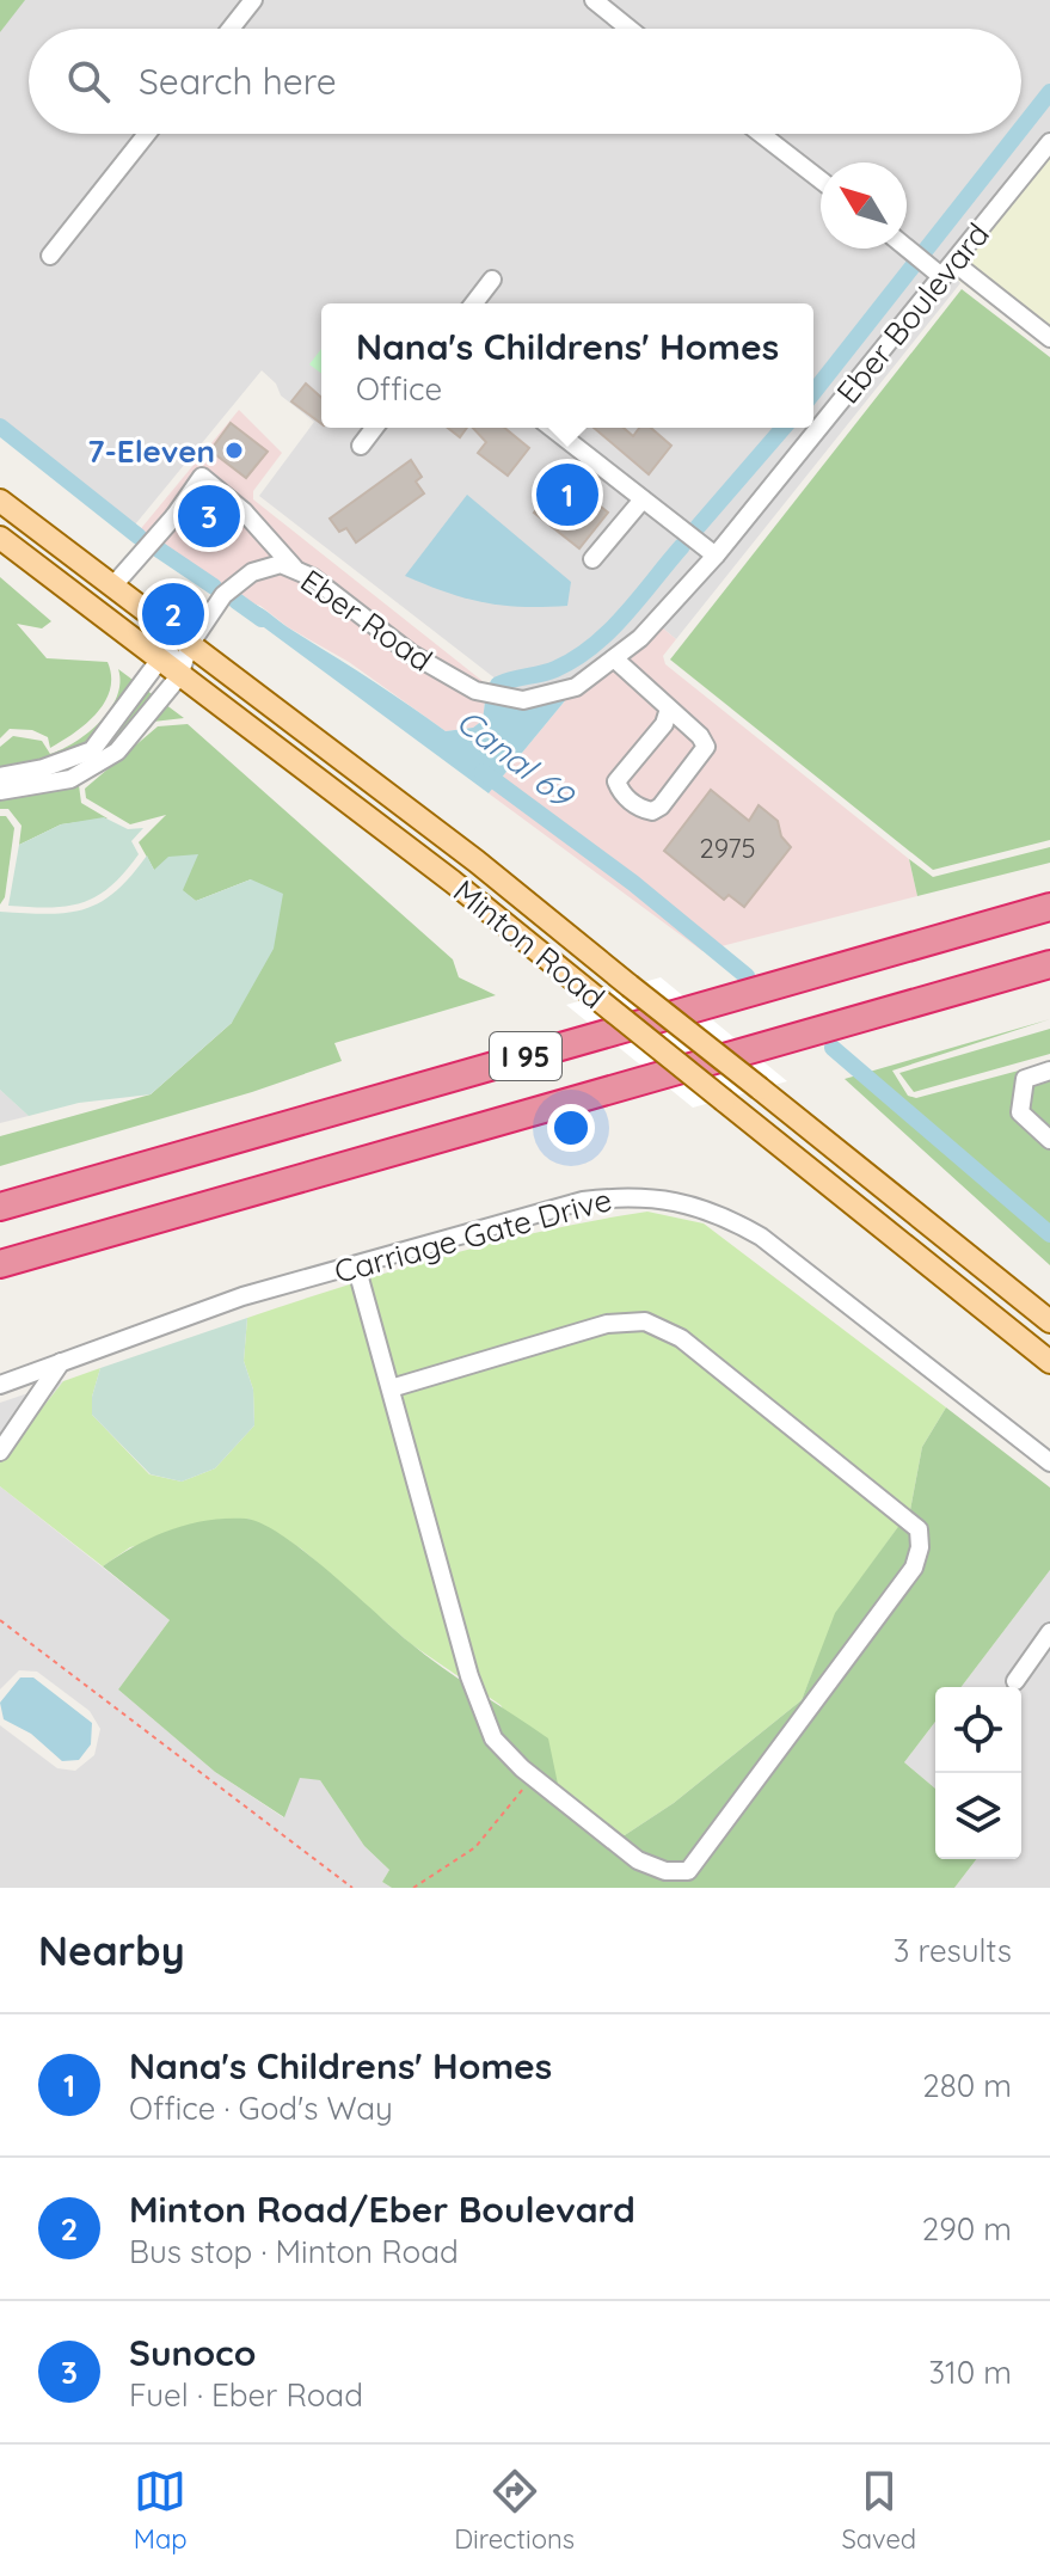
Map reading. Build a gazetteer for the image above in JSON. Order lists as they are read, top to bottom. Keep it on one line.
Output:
{"streets":{"highway":["I 95"],"main road":["Minton Road"],"street":["Eber Boulevard","Eber Road","Carriage Gate Drive"]},"crossings":[["Eber Boulevard","Eber Road"],["Eber Road","Minton Road"]],"water":["Canal 69"],"places":["7-Eleven"],"house_numbers":["2975"],"north":"top left","page":{"search":"Search here","popup":["Nana's Childrens' Homes","Office"],"pins":["1","3","2"],"heading":["Nearby","3 results"],"list":[{"mark":"1","name":"Nana's Childrens' Homes","note":"Office · God's Way","value":"280 m"},{"mark":"2","name":"Minton Road/Eber Boulevard","note":"Bus stop · Minton Road","value":"290 m"},{"mark":"3","name":"Sunoco","note":"Fuel · Eber Road","value":"310 m"}],"nav":["Map","Directions","Saved"]}}
